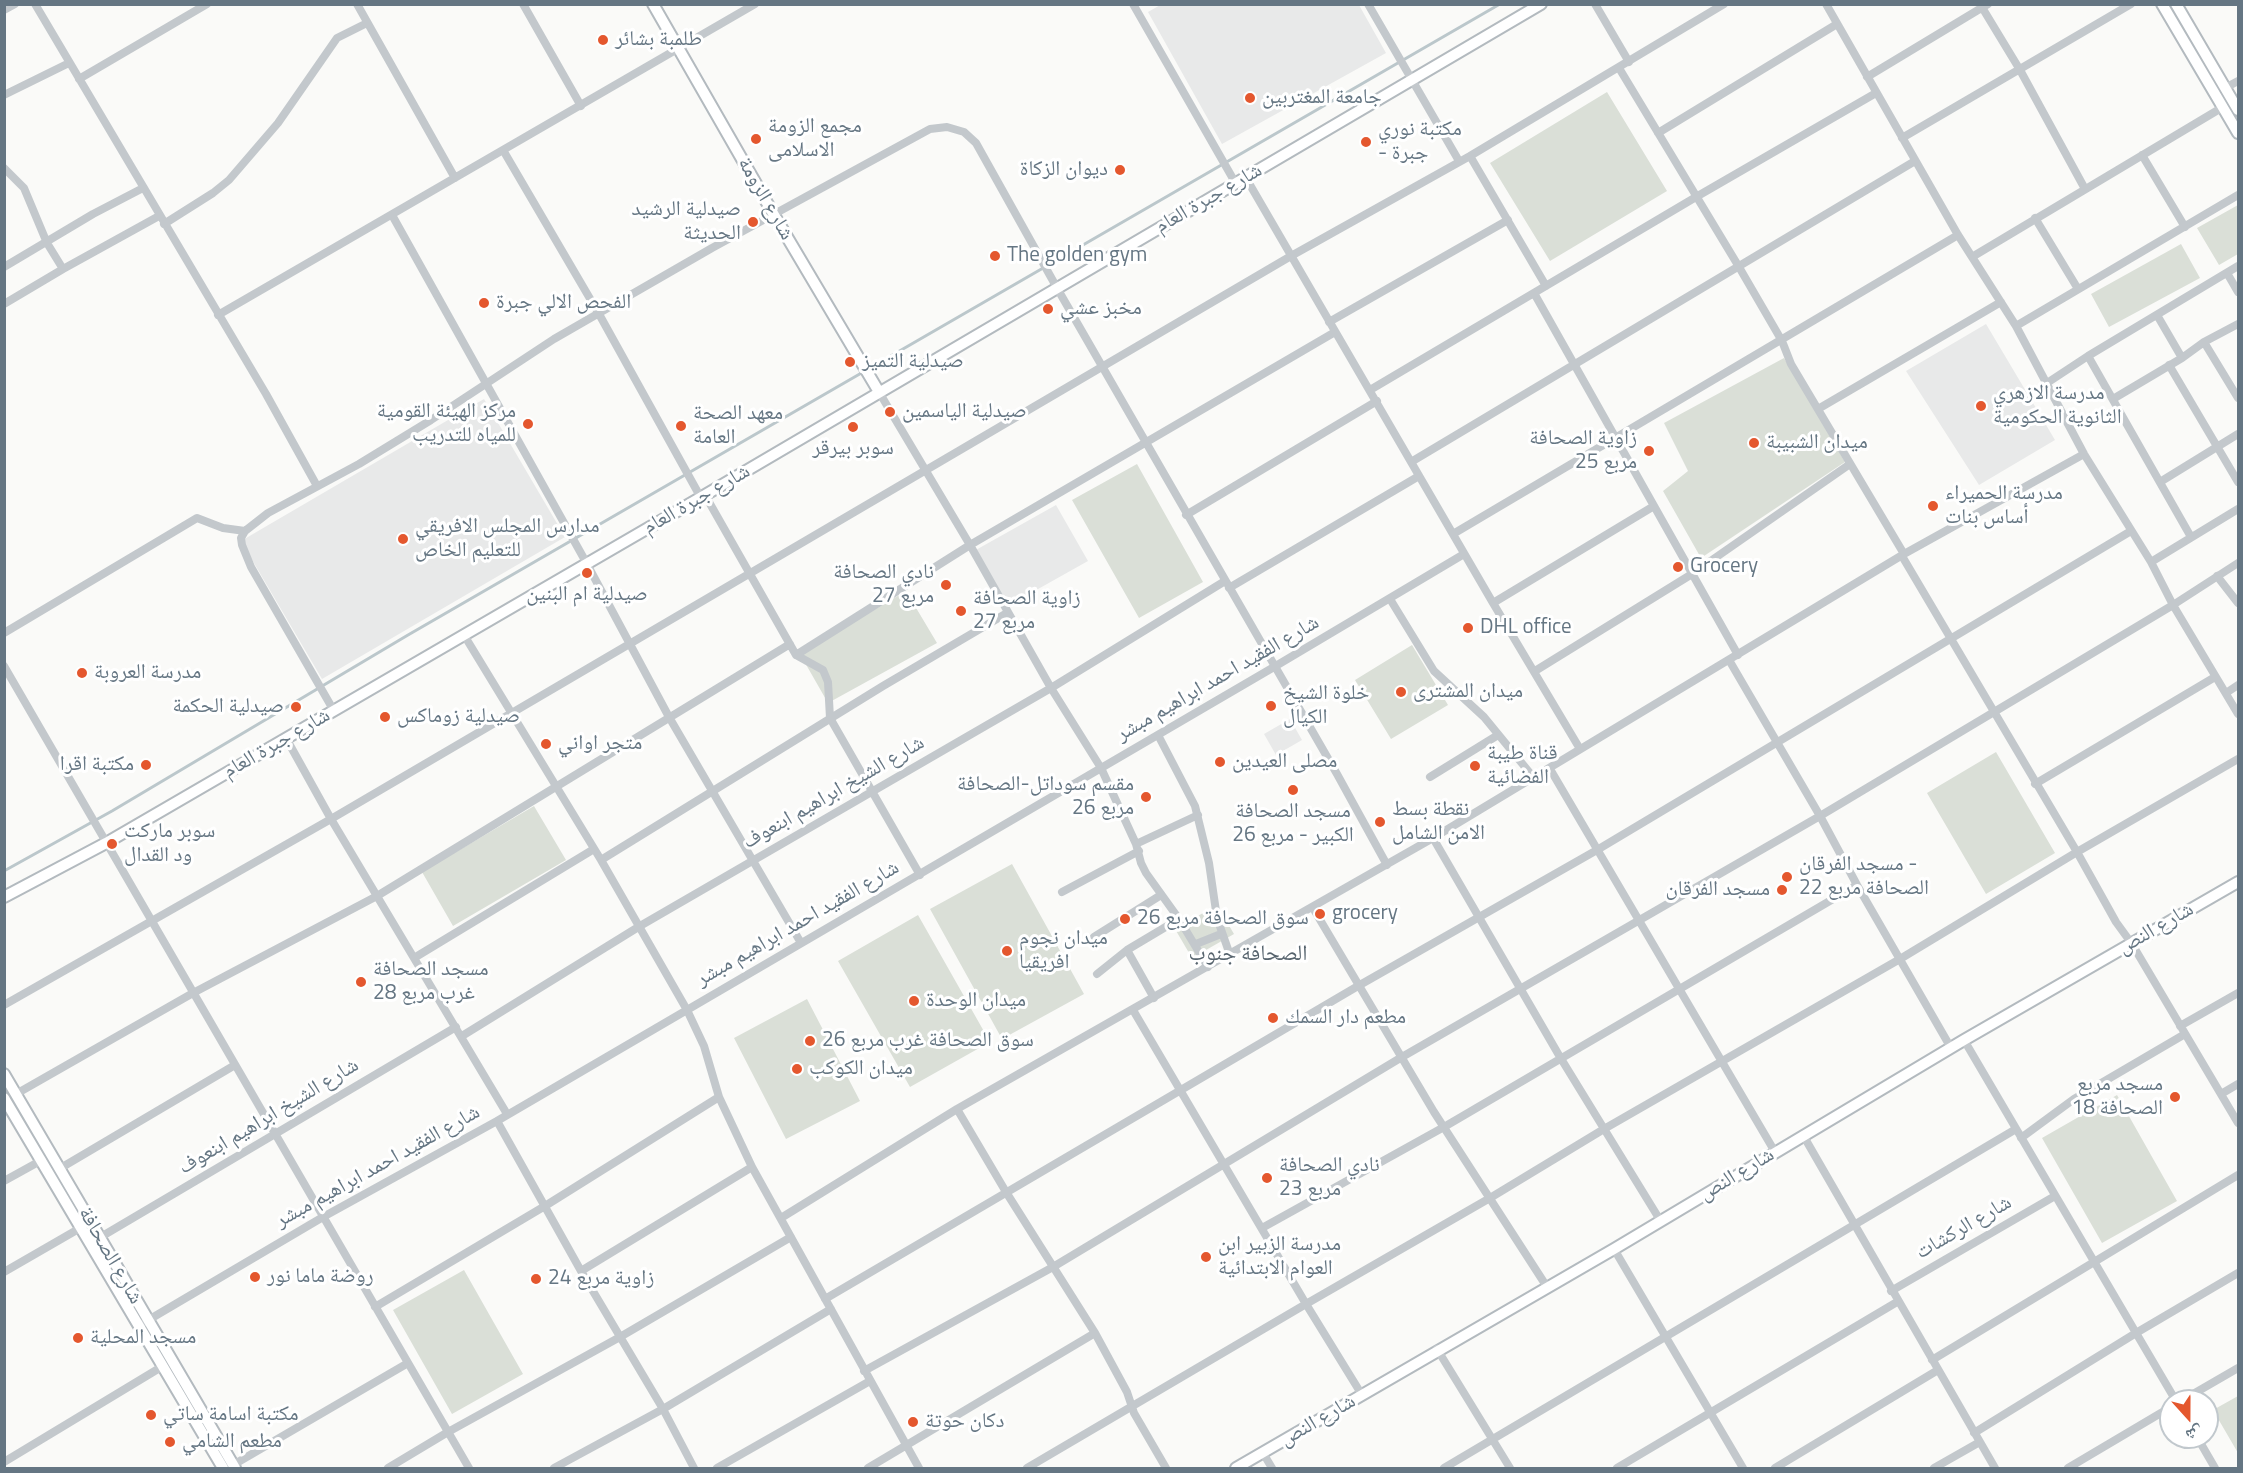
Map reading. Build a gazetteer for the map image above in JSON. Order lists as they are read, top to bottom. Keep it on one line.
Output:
{"streets":{"main road":["شارع الزومة","شارع جبرة العام","شارع النص","شارع الصحافة"],"street":["شارع الفقيد احمد ابراهيم مبشر","شارع الشيخ ابراهيم ابنعوف","شارع الركشات"]},"crossings":[["شارع الزومة","شارع جبرة العام"],["شارع الفقيد احمد ابراهيم مبشر","شارع الصحافة"],["شارع الشيخ ابراهيم ابنعوف","شارع الصحافة"]],"districts":["الصحافة جنوب"],"places":["طلمبة بشائر","جامعة المغتربين","مجمع الزومة الاسلامى","مكتبة نوري - جبرة","ديوان الزكاة","صيدلية الرشيد الحديثة","The golden gym","الفحص الالي جبرة","مخبز عشي","صيدلية التميز","مدرسة الازهري الثانوية الحكومية","صيدلية الياسمين","مركز الهيئة القومية للمياه للتدريب","معهد الصحة العامة","سوبر بيرقر","ميدان الشبيبة","زاوية الصحافة مربع 25","مدرسة الحميراء أساس بنات","مدارس المجلس الافريقي للتعليم الخاص","Grocery","صيدلية ام البنين","نادي الصحافة مربع 27","زاوية الصحافة مربع 27","DHL office","مدرسة العروبة","ميدان المشترى","خلوة الشيخ الكيال","صيدلية الحكمة","صيدلية زوماكس","متجر اواني","مصلى العيدين","مكتبة اقرا","قناة طيبة الفضائية","مسجد الصحافة الكبير - مربع 26","مقسم سوداتل-الصحافة مربع 26","نقطة بسط الامن الشامل","سوبر ماركت ود القدال","مسجد الفرقان - الصحافة مربع 22","مسجد الفرقان","grocery","سوق الصحافة مربع 26","ميدان نجوم افريقيا","مسجد الصحافة غرب مربع 28","ميدان الوحدة","مطعم دار السمك","سوق الصحافة غرب مربع 26","ميدان الكوكب","مسجد مربع 18 الصحافة","نادي الصحافة مربع 23","مدرسة الزبير ابن العوام الابتدائية","روضة ماما نور","زاوية مربع 24","مسجد المحلية","مكتبة اسامة ساتي","دكان حوتة","مطعم الشامي"],"north":"bottom"}
